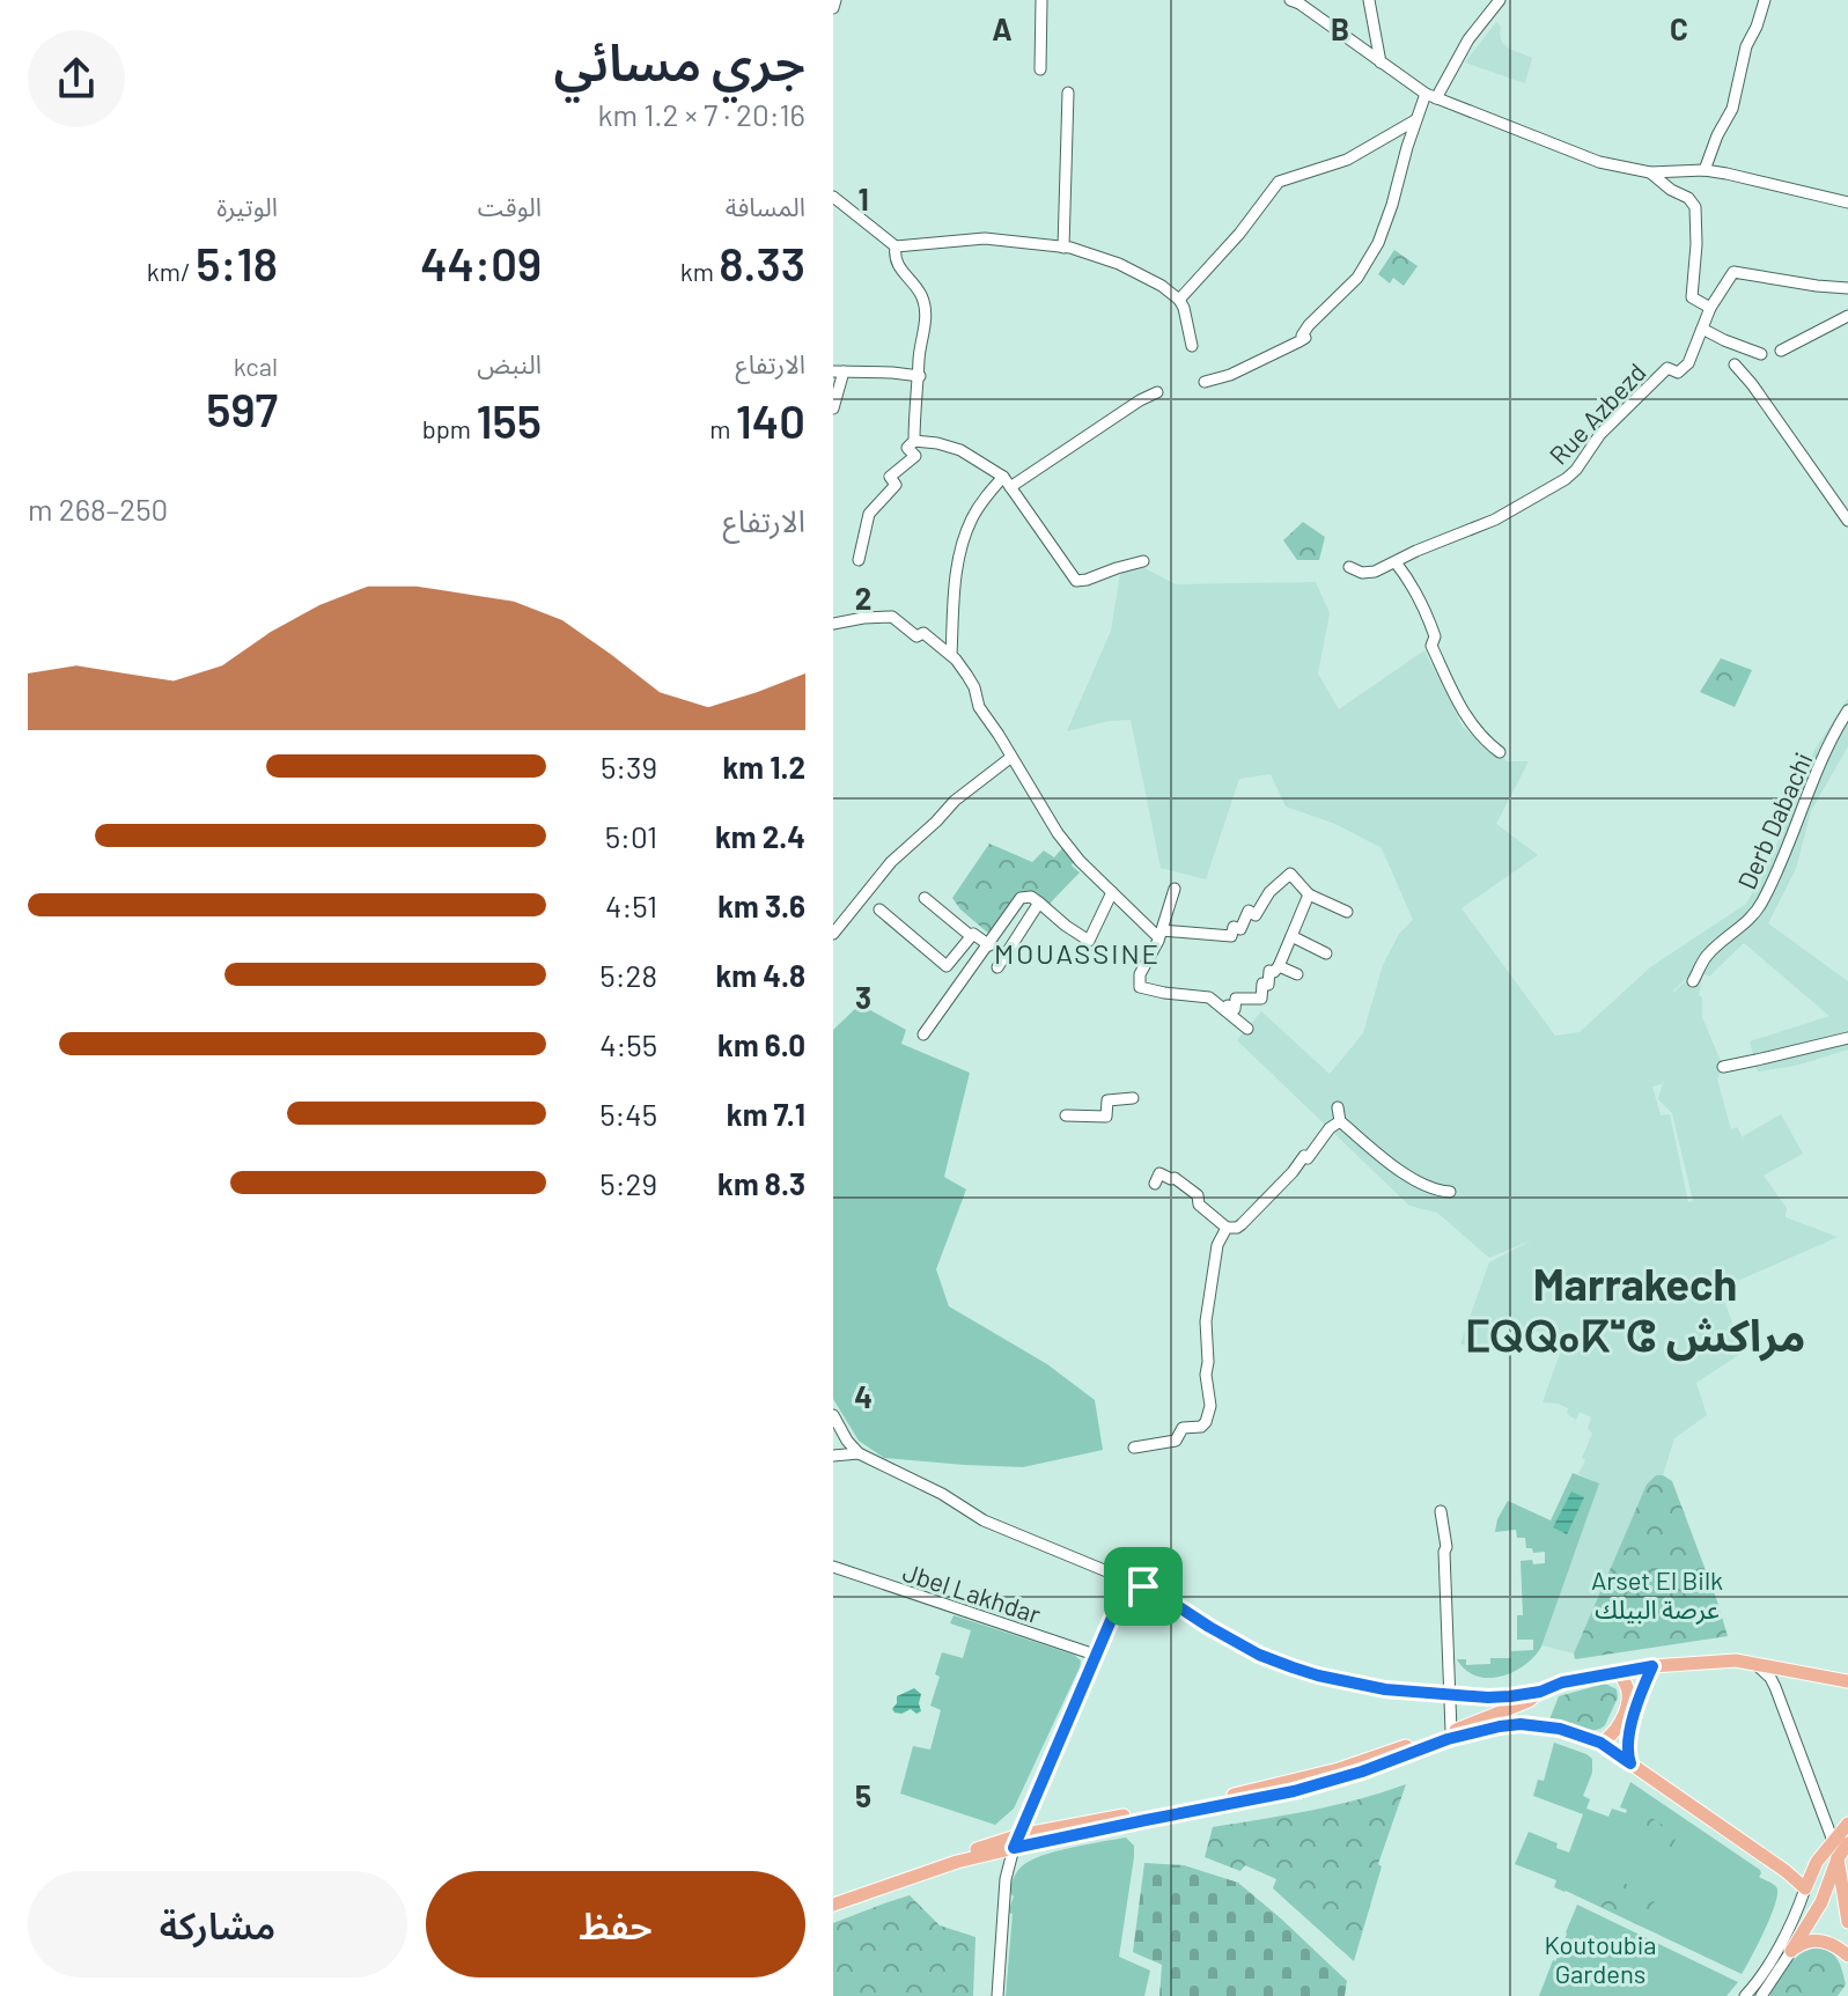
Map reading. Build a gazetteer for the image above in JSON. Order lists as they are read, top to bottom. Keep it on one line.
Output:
{"streets":{"street":["Rue Azbezd","Derb Dabachi","Jbel Lakhdar"]},"districts":["MOUASSINE","Marrakech ⵎⵕⵕⴰⴽⵯⵛ مراكش"],"parks":["Arset El Bilk عرصة البيلك","Koutoubia Gardens"],"page":{"heading":["جري مسائي","20:16 · 7 × 1.2 km"],"stats":[["المسافة","8.33 km"],["الوقت","44:09"],["الوتيرة","5:18 /km"],["الارتفاع","140 m"],["النبض","155 bpm"],["kcal","597"]],"chart":["الارتفاع","250–268 m"],"list":[{"name":"1.2 km","note":"5:39"},{"name":"2.4 km","note":"5:01"},{"name":"3.6 km","note":"4:51"},{"name":"4.8 km","note":"5:28"},{"name":"6.0 km","note":"4:55"},{"name":"7.1 km","note":"5:45"},{"name":"8.3 km","note":"5:29"}],"buttons":["حفظ","مشاركة"]},"grid":{"columns":["A","B","C"],"rows":["1","2","3","4","5"]}}
